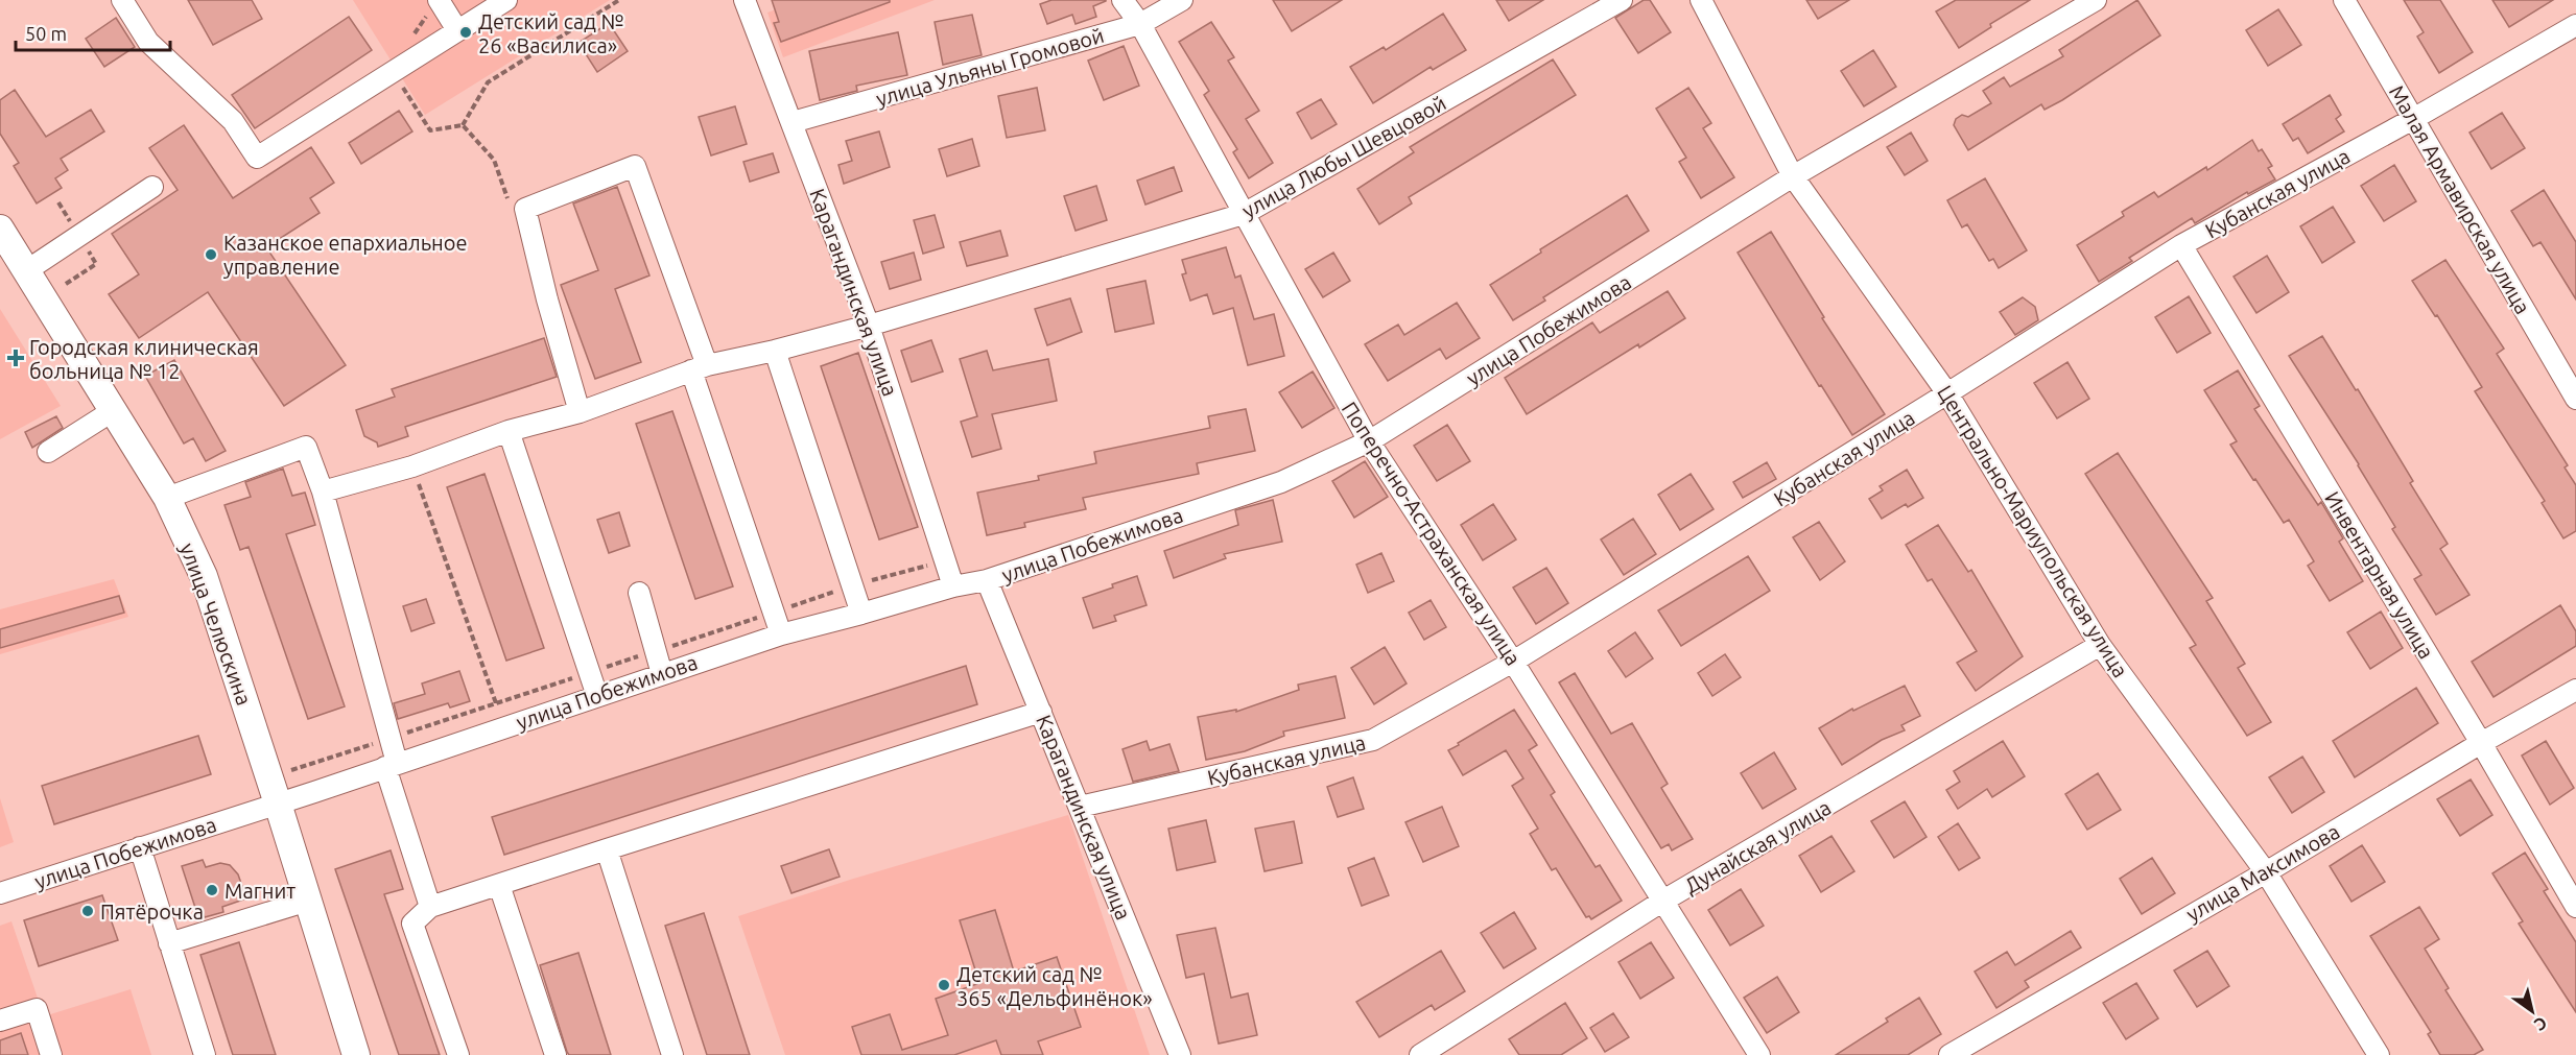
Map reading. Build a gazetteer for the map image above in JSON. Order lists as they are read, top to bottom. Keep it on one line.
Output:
{"streets":{"main road":["улица Челюскина"],"street":["улица Ульяны Громовой","улица Любы Шевцовой","Кубанская улица","Малая Армавирская улица","Карагандинская улица","улица Побежимова","Центрально-Мариупольская улица","Поперечно-Астраханская улица","Инвентарная улица","Дунайская улица","улица Максимова"]},"crossings":[["улица Ульяны Громовой","Карагандинская улица"],["улица Ульяны Громовой","Поперечно-Астраханская улица"],["улица Любы Шевцовой","Карагандинская улица"],["улица Любы Шевцовой","Поперечно-Астраханская улица"],["Кубанская улица","Малая Армавирская улица"],["Кубанская улица","Карагандинская улица"],["Кубанская улица","Центрально-Мариупольская улица"],["Кубанская улица","Поперечно-Астраханская улица"],["Кубанская улица","Инвентарная улица"],["Карагандинская улица","улица Побежимова"],["улица Побежимова","Центрально-Мариупольская улица"],["улица Побежимова","Поперечно-Астраханская улица"],["улица Побежимова","улица Челюскина"],["Центрально-Мариупольская улица","Дунайская улица"],["Центрально-Мариупольская улица","улица Максимова"],["Поперечно-Астраханская улица","Дунайская улица"],["Инвентарная улица","улица Максимова"]],"places":{"other":["Детский сад № 26 «Василиса»","Казанское епархиальное управление","Магнит","Пятёрочка","Детский сад № 365 «Дельфинёнок»"],"health":["Городская клиническая больница № 12"]},"scale_bar":"50 m","north":"bottom right"}
